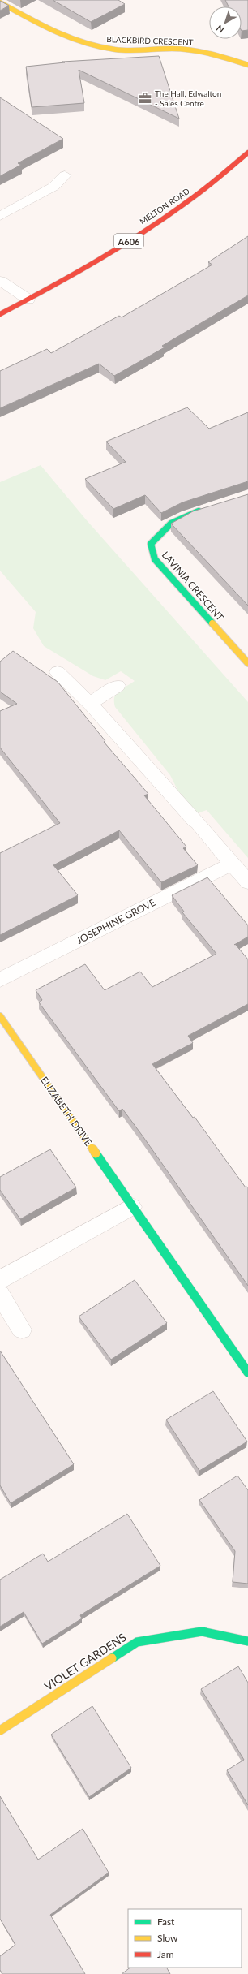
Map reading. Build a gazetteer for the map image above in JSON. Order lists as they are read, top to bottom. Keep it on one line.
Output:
{"streets":{"street":["BLACKBIRD CRESCENT","MELTON ROAD","A606","LAVINIA CRESCENT","JOSEPHINE GROVE","ELIZABETH DRIVE","VIOLET GARDENS"]},"places":{"office":["The Hall, Edwalton - Sales Centre"]},"legend":["Fast","Slow","Jam"],"north":"bottom left"}
